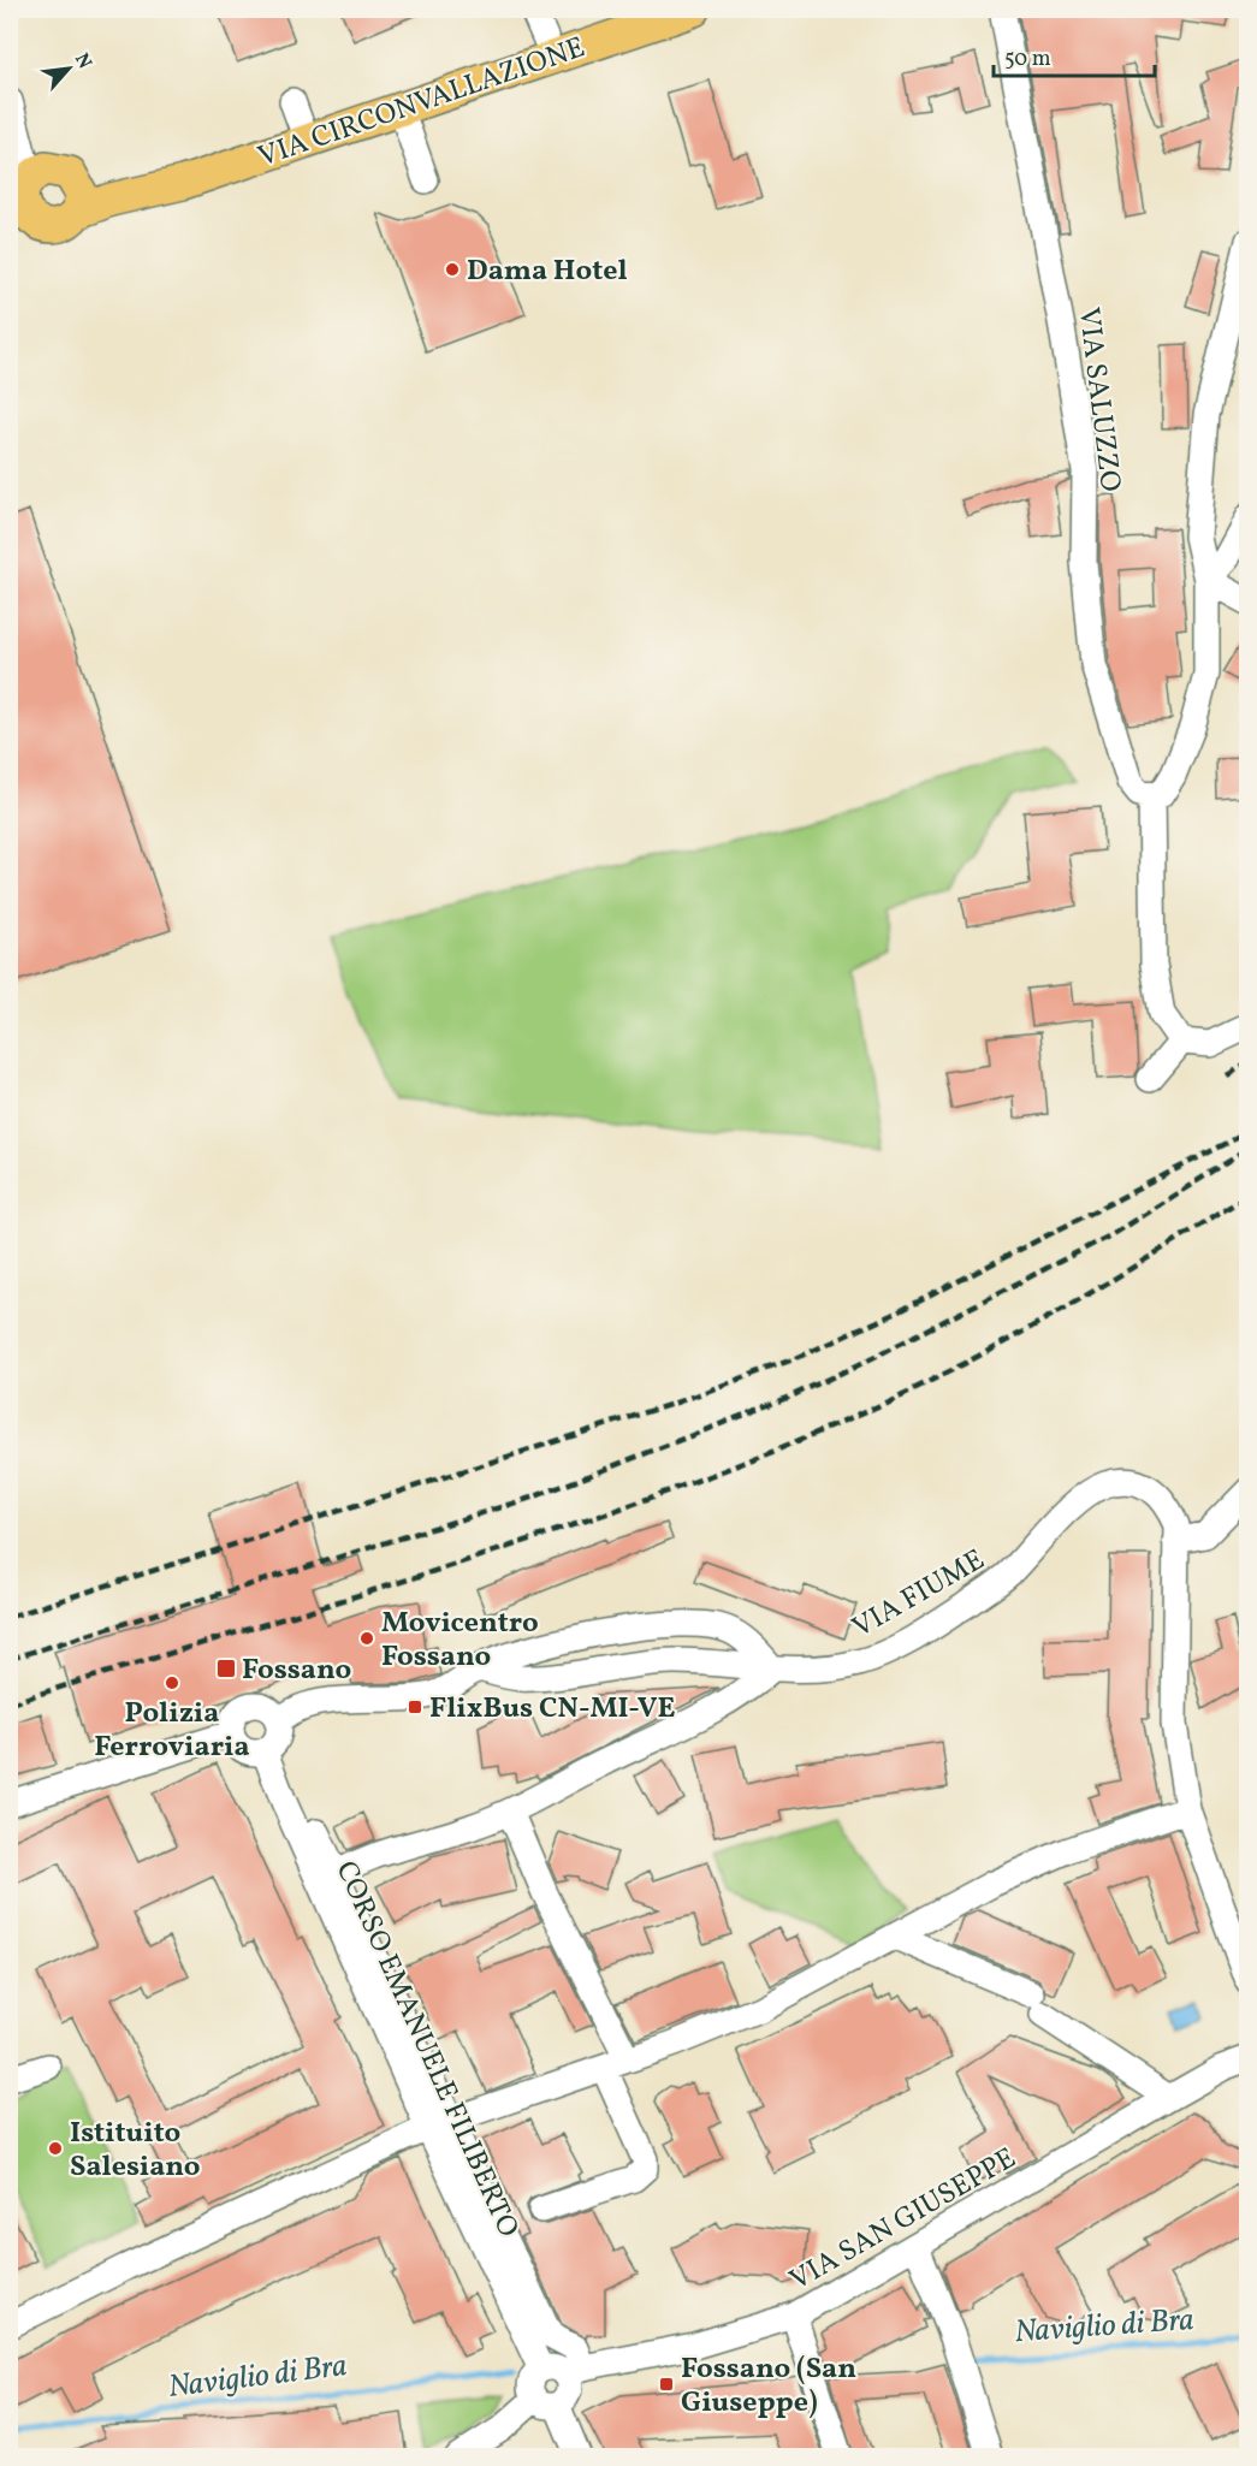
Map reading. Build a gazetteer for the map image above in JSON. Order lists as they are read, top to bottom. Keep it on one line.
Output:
{"streets":{"main road":["VIA CIRCONVALLAZIONE"],"street":["VIA SALUZZO","VIA FIUME","CORSO EMANUELE FILIBERTO","VIA SAN GIUSEPPE"]},"crossings":[["CORSO EMANUELE FILIBERTO","VIA SAN GIUSEPPE"]],"water":["Naviglio di Bra"],"places":{"other":["Dama Hotel","Movicentro Fossano","Polizia Ferroviaria","Istituito Salesiano"],"transit":["Fossano","FlixBus CN-MI-VE","Fossano (San Giuseppe)"]},"scale_bar":"50 m","north":"top right"}
